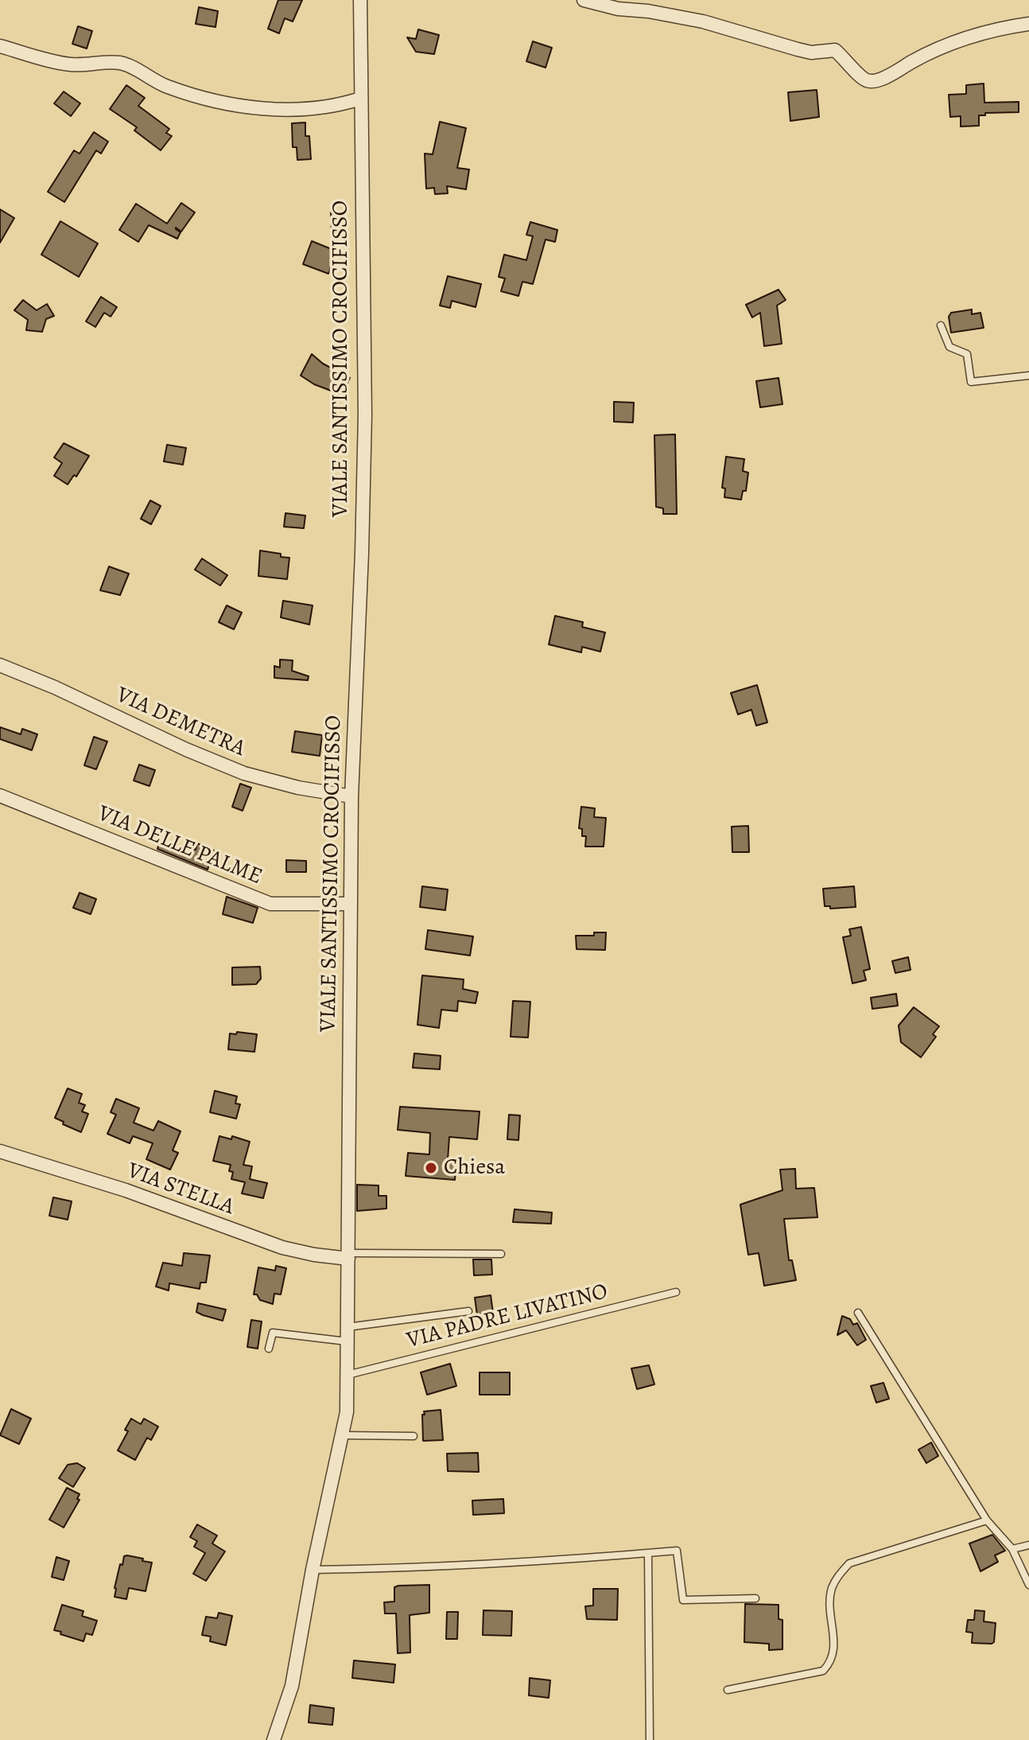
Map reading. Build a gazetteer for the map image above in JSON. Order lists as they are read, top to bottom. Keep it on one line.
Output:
{"streets":{"street":["VIALE SANTISSIMO CROCIFISSO","VIA DEMETRA","VIA DELLE PALME","VIA STELLA"],"lane":["VIA PADRE LIVATINO"]},"crossings":[["VIALE SANTISSIMO CROCIFISSO","VIA DEMETRA"],["VIALE SANTISSIMO CROCIFISSO","VIA DELLE PALME"],["VIALE SANTISSIMO CROCIFISSO","VIA STELLA"],["VIALE SANTISSIMO CROCIFISSO","VIA PADRE LIVATINO"]],"places":["Chiesa"]}
